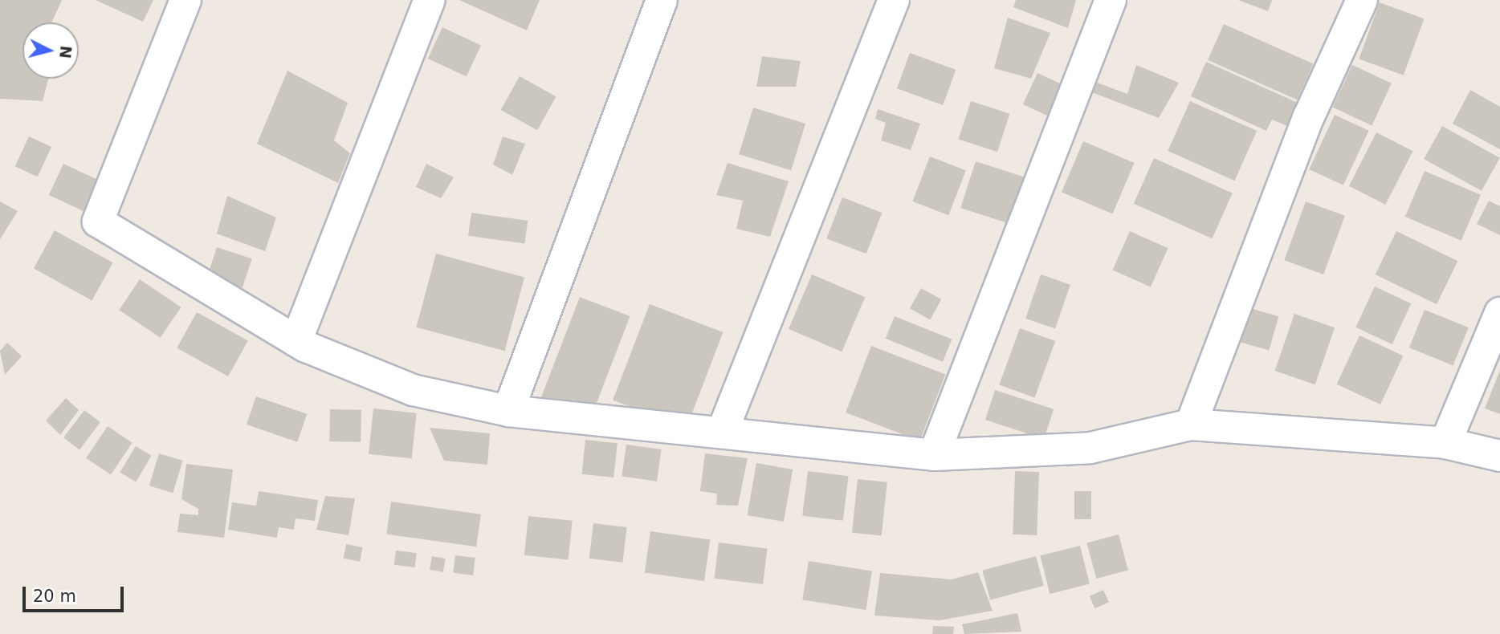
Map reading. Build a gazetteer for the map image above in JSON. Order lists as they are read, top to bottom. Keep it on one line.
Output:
{"scale_bar":"20 m","north":"right"}
